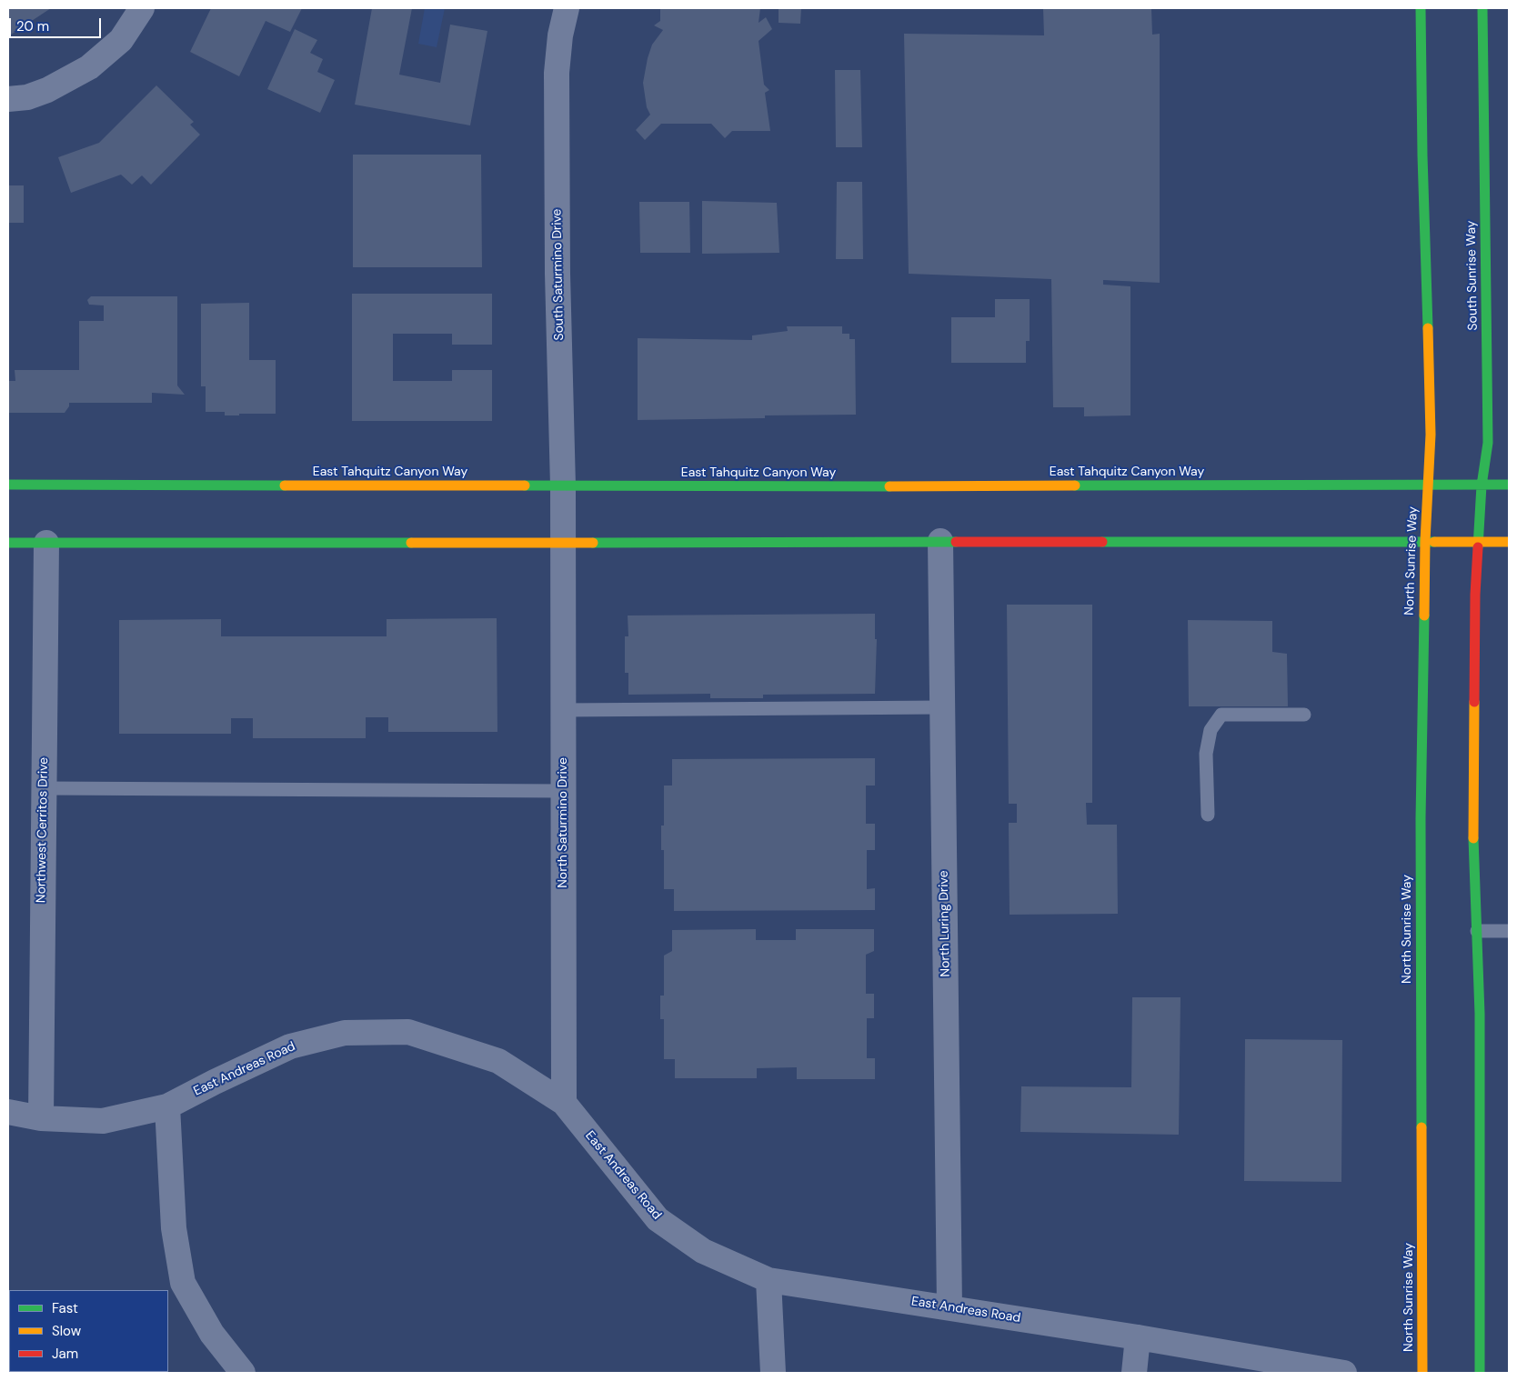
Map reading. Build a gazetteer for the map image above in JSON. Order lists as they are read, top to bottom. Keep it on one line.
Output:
{"streets":{"main road":["South Sunrise Way","East Tahquitz Canyon Way","North Sunrise Way"],"street":["South Saturmino Drive","North Saturmino Drive","Northwest Cerritos Drive","North Luring Drive","East Andreas Road"]},"crossings":[["South Saturmino Drive","East Tahquitz Canyon Way"],["South Saturmino Drive","North Saturmino Drive"],["South Sunrise Way","East Tahquitz Canyon Way"],["East Tahquitz Canyon Way","North Sunrise Way"],["North Saturmino Drive","East Andreas Road"],["Northwest Cerritos Drive","East Andreas Road"],["North Luring Drive","East Andreas Road"]],"legend":["Fast","Slow","Jam"],"scale_bar":"20 m"}
